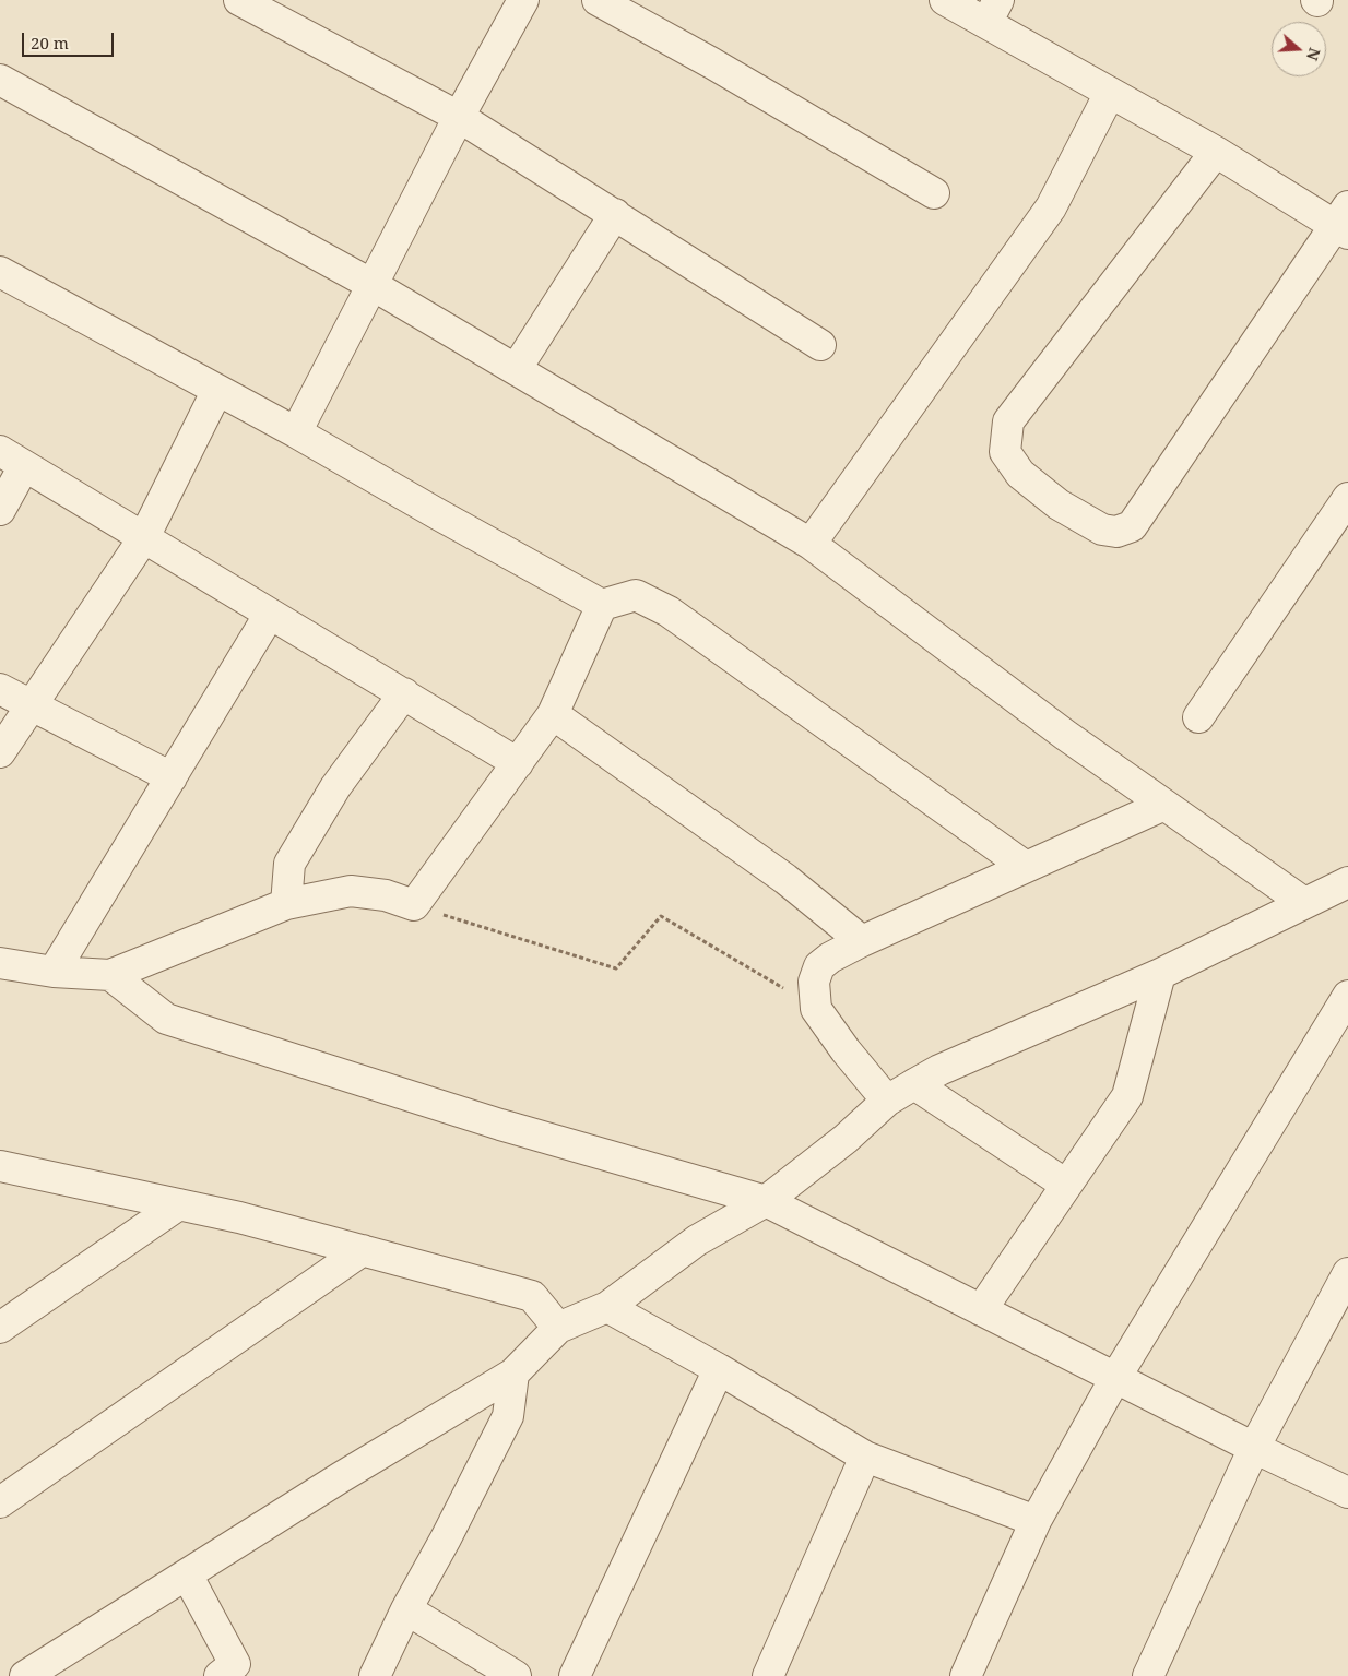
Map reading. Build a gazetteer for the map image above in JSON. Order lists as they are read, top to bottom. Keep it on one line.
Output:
{"scale_bar":"20 m","north":"right"}
